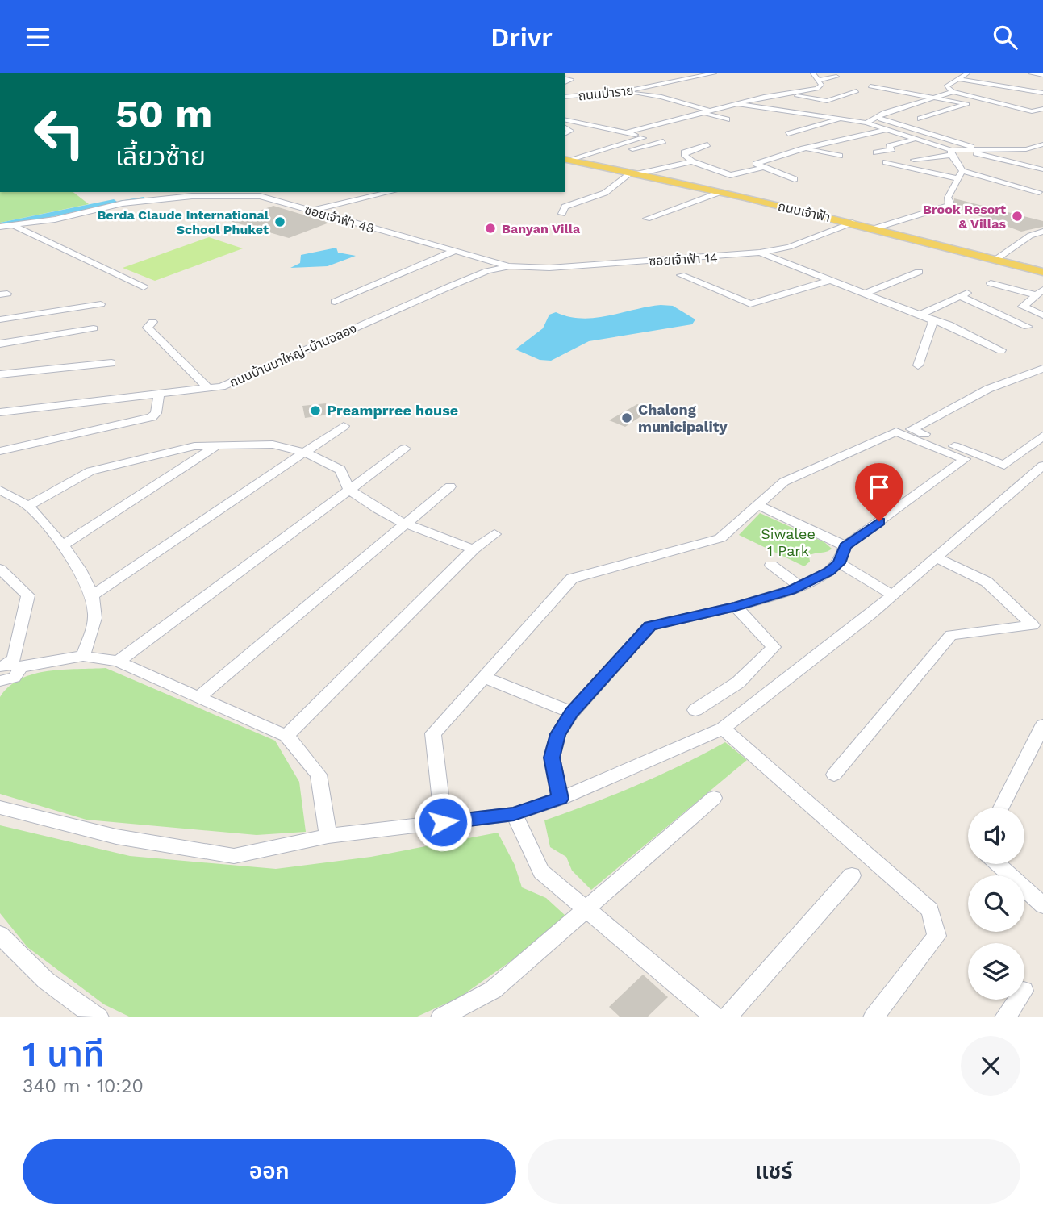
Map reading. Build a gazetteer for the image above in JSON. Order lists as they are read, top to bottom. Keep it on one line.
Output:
{"streets":{"main road":["ถนนเจ้าฟ้า"],"street":["ถนนป่าราย","ซอยเจ้าฟ้า 48","ซอยเจ้าฟ้า 14","ถนนบ้านนาใหญ่-บ้านฉลอง"]},"crossings":[["ถนนเจ้าฟ้า","ซอยเจ้าฟ้า 14"],["ซอยเจ้าฟ้า 48","ซอยเจ้าฟ้า 14"],["ซอยเจ้าฟ้า 48","ถนนบ้านนาใหญ่-บ้านฉลอง"],["ซอยเจ้าฟ้า 14","ถนนบ้านนาใหญ่-บ้านฉลอง"]],"parks":["Siwalee 1 Park"],"places":["Brook Resort & Villas","Berda Claude International School Phuket","Banyan Villa","Preamprree house","Chalong municipality"],"page":{"header":"Drivr","turn":["50 m","เลี้ยวซ้าย"],"heading":["1 นาที","340 m · 10:20"],"buttons":["ออก","แชร์"]}}
